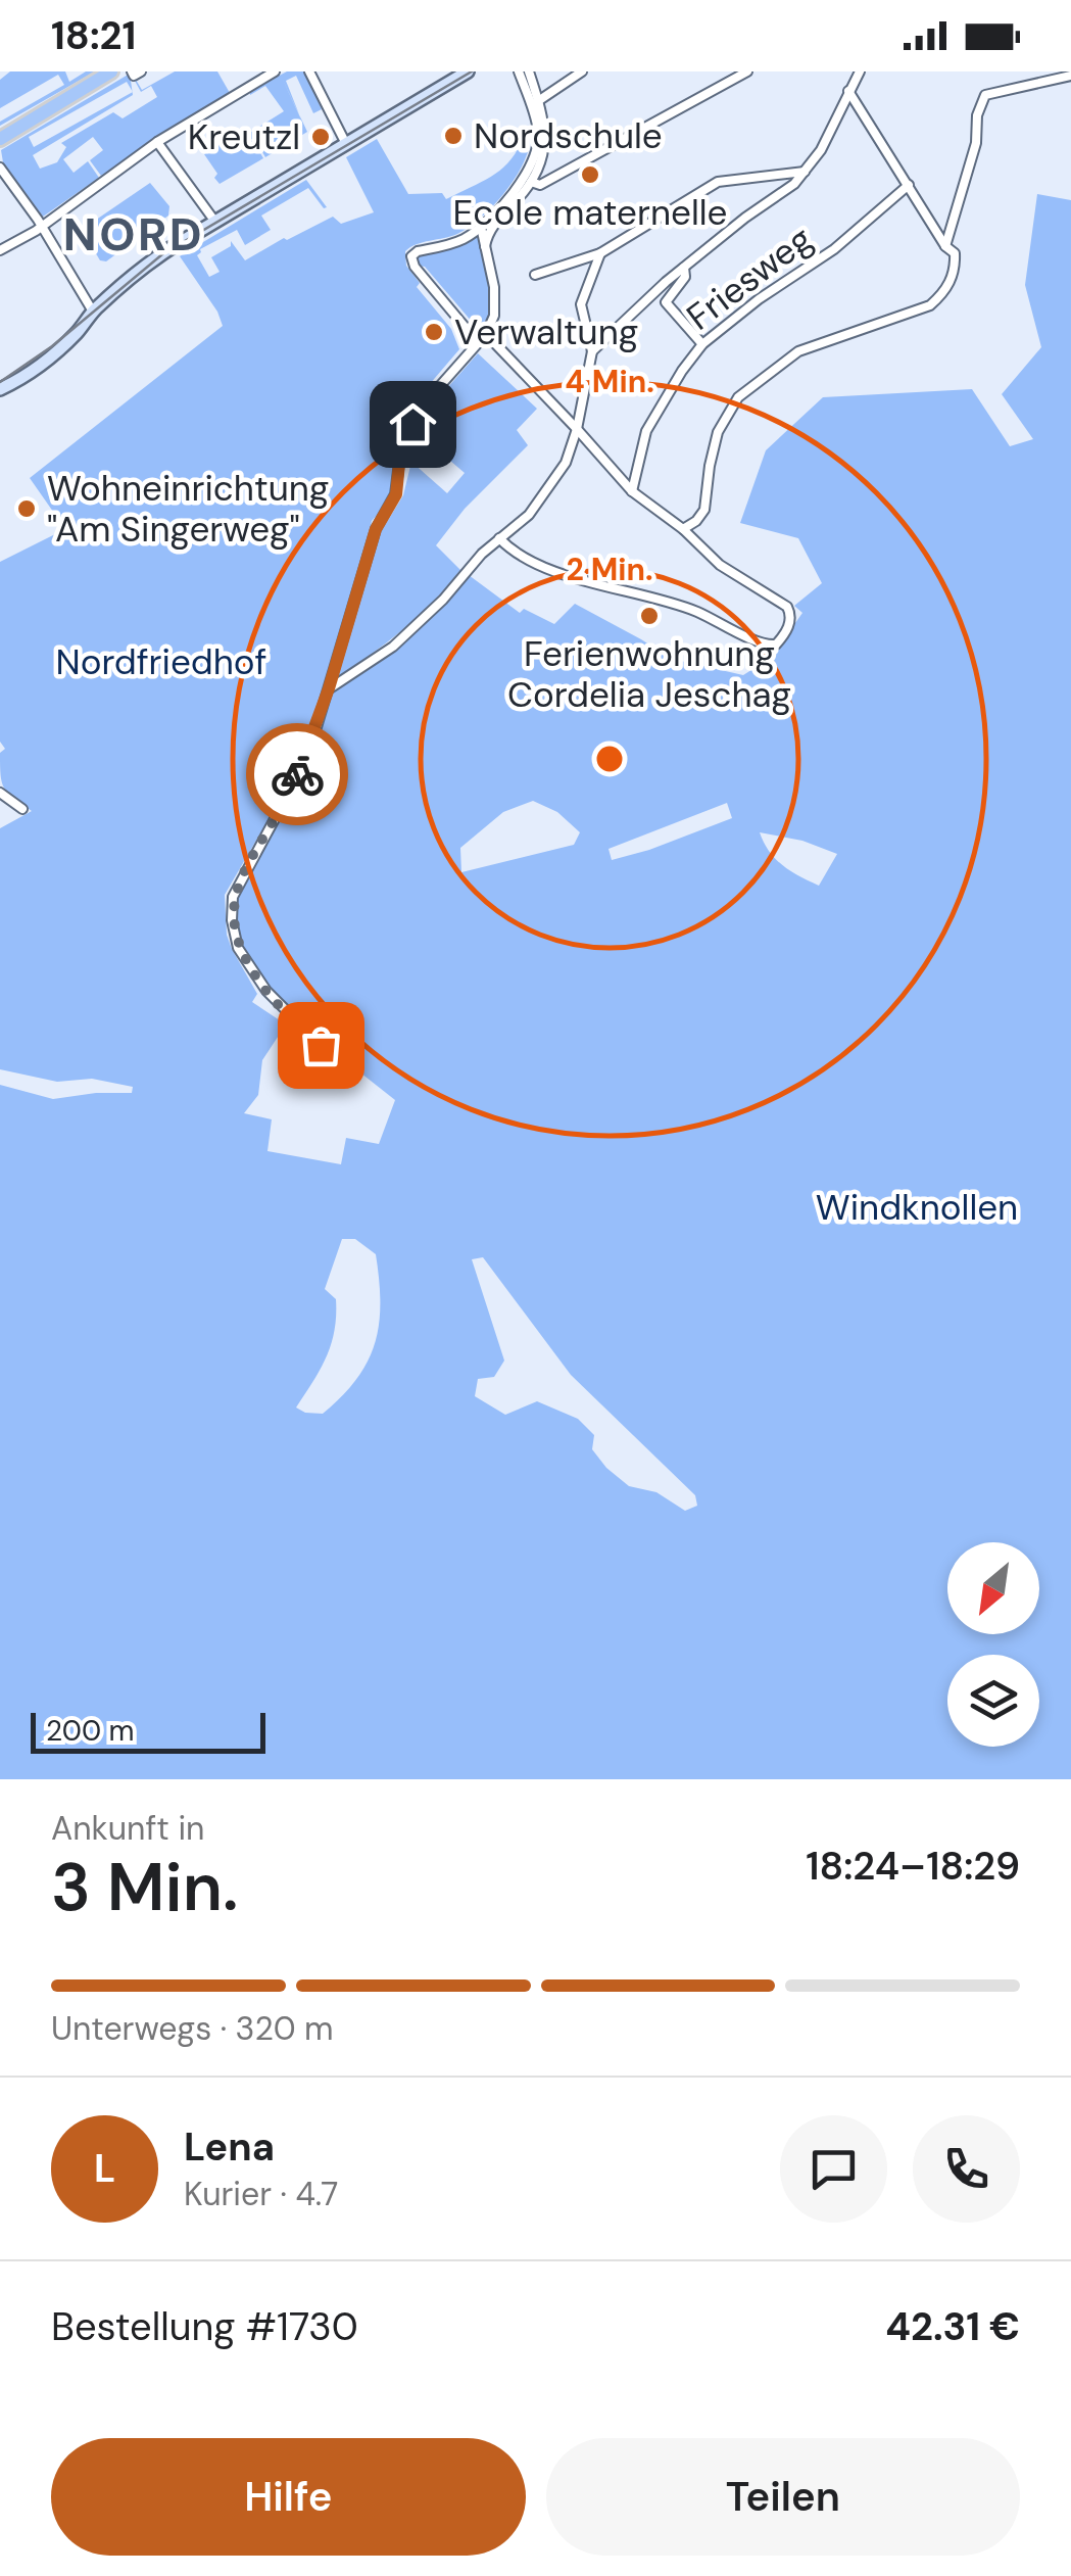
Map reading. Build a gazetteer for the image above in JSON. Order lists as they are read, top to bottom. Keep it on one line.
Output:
{"streets":{"street":["Friesweg"]},"districts":["NORD"],"parks":["Nordfriedhof","Windknollen"],"places":["Nordschule","Kreutzl","Ecole maternelle","Verwaltung","Wohneinrichtung \"Am Singerweg\"","Ferienwohnung Cordelia Jeschag"],"scale_bar":"200 m","north":"bottom left","page":{"status":"18:21","scale":"200 m","heading":["3 Min.","Ankunft in","18:24–18:29"],"panel":["Lena","Kurier · 4.7","Bestellung #1730","42.31 €"],"bar":"Unterwegs · 320 m","round":"L","buttons":["Hilfe","Teilen"]},"rings":["4 Min.","2 Min."]}
